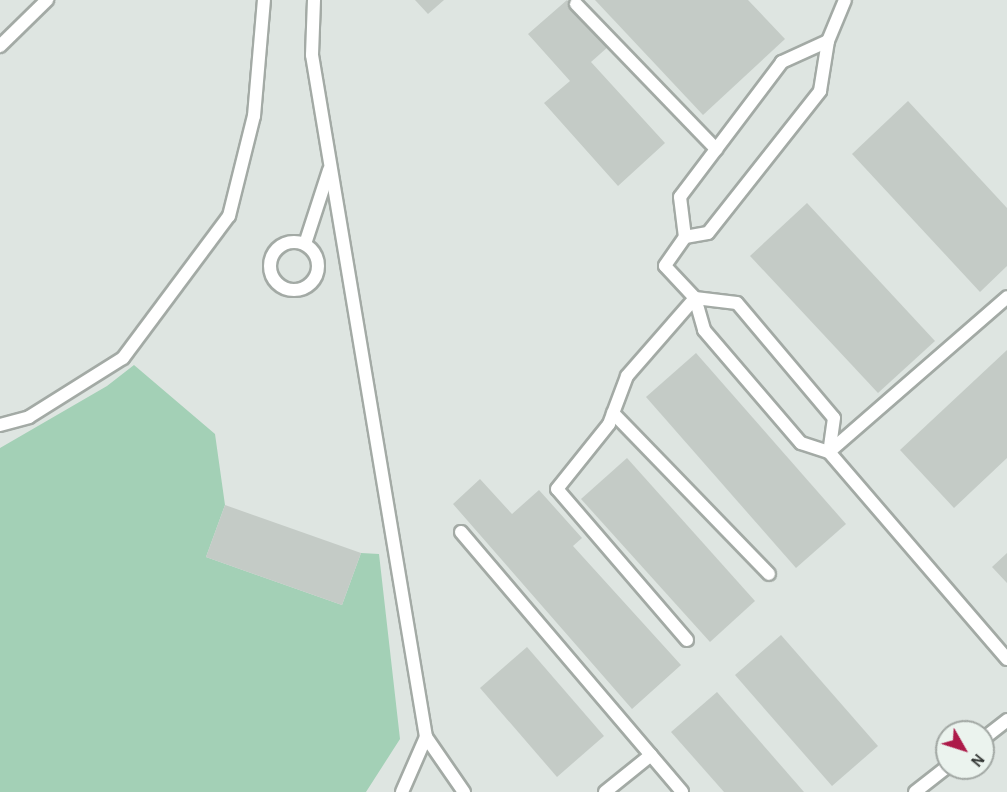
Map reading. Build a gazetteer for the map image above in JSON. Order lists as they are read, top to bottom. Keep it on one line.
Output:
{"north":"bottom right"}
